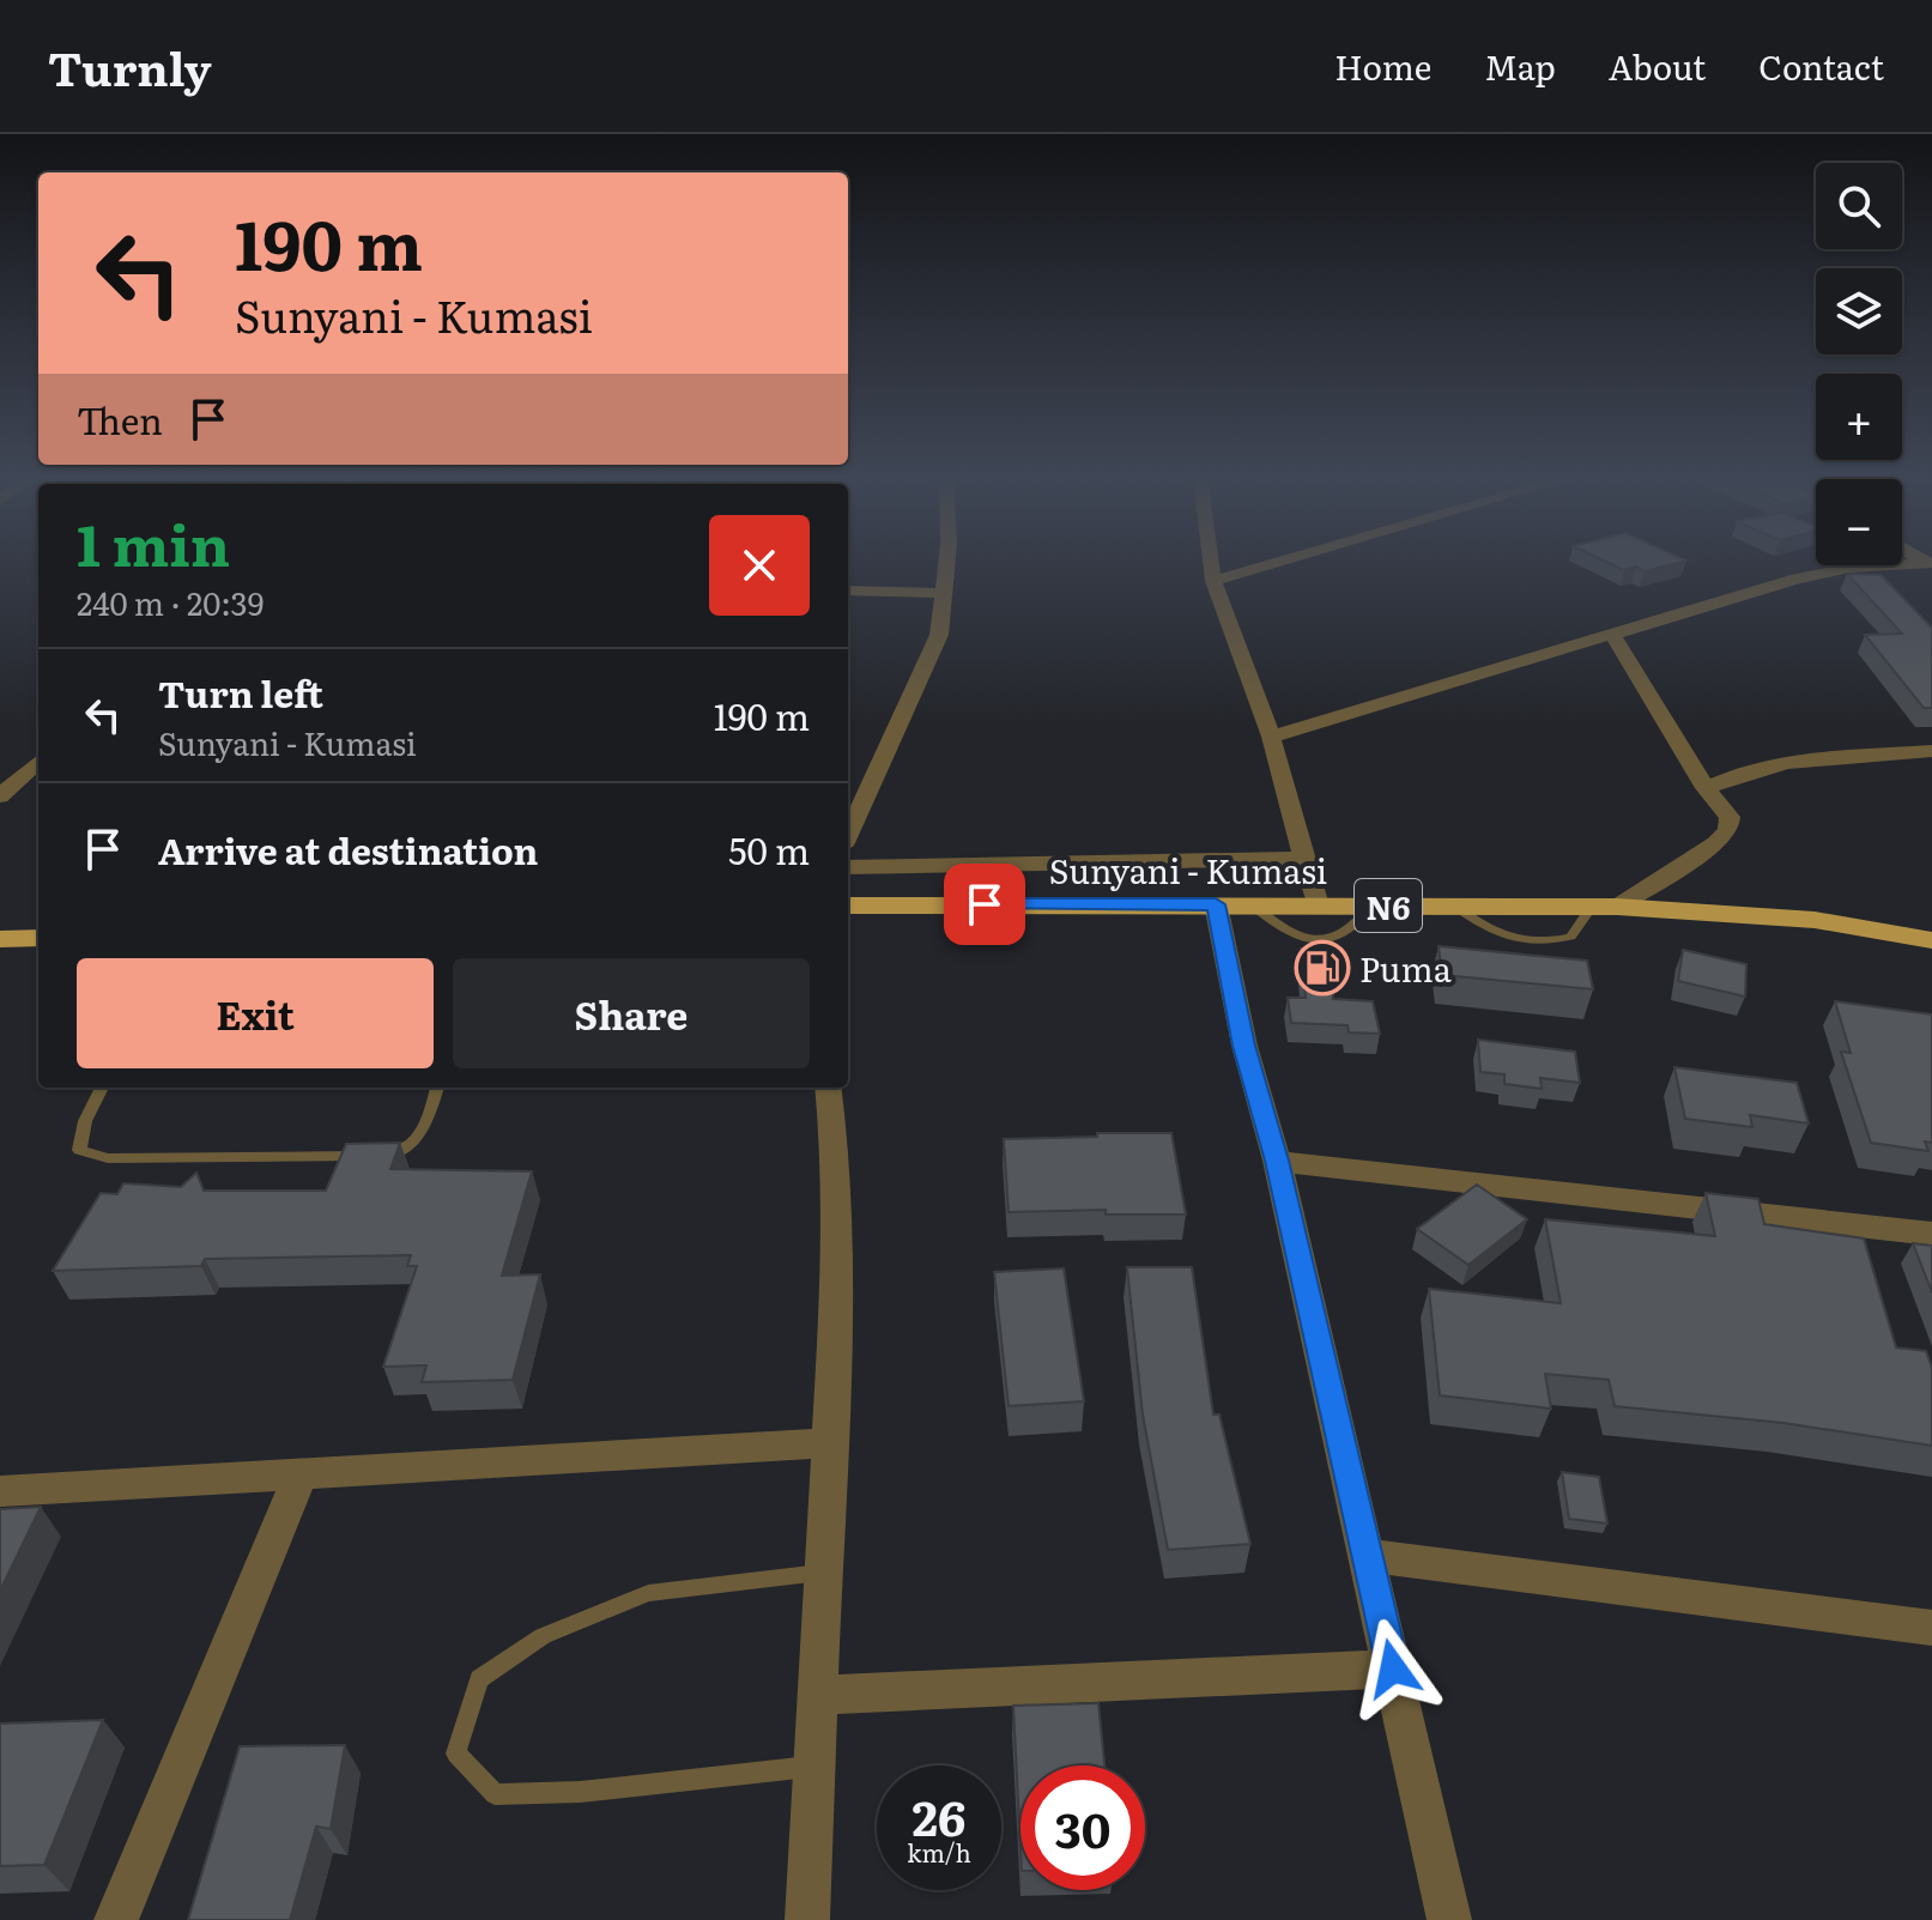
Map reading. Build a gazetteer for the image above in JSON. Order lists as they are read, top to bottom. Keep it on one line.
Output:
{"streets":{"main road":["Sunyani - Kumasi","N6"]},"places":{"fuel station":["Puma"]},"page":{"header":"Turnly","nav":["Home","Map","About","Contact"],"map_buttons":["+","−"],"turn":["190 m","Sunyani - Kumasi"],"then":"Then","heading":["1 min","240 m · 20:39"],"list":[{"name":"Turn left","note":"Sunyani - Kumasi","value":"190 m"},{"name":"Arrive at destination","value":"50 m"}],"buttons":["Exit","Share"],"speed":"26 km/h","limit":"30"}}
